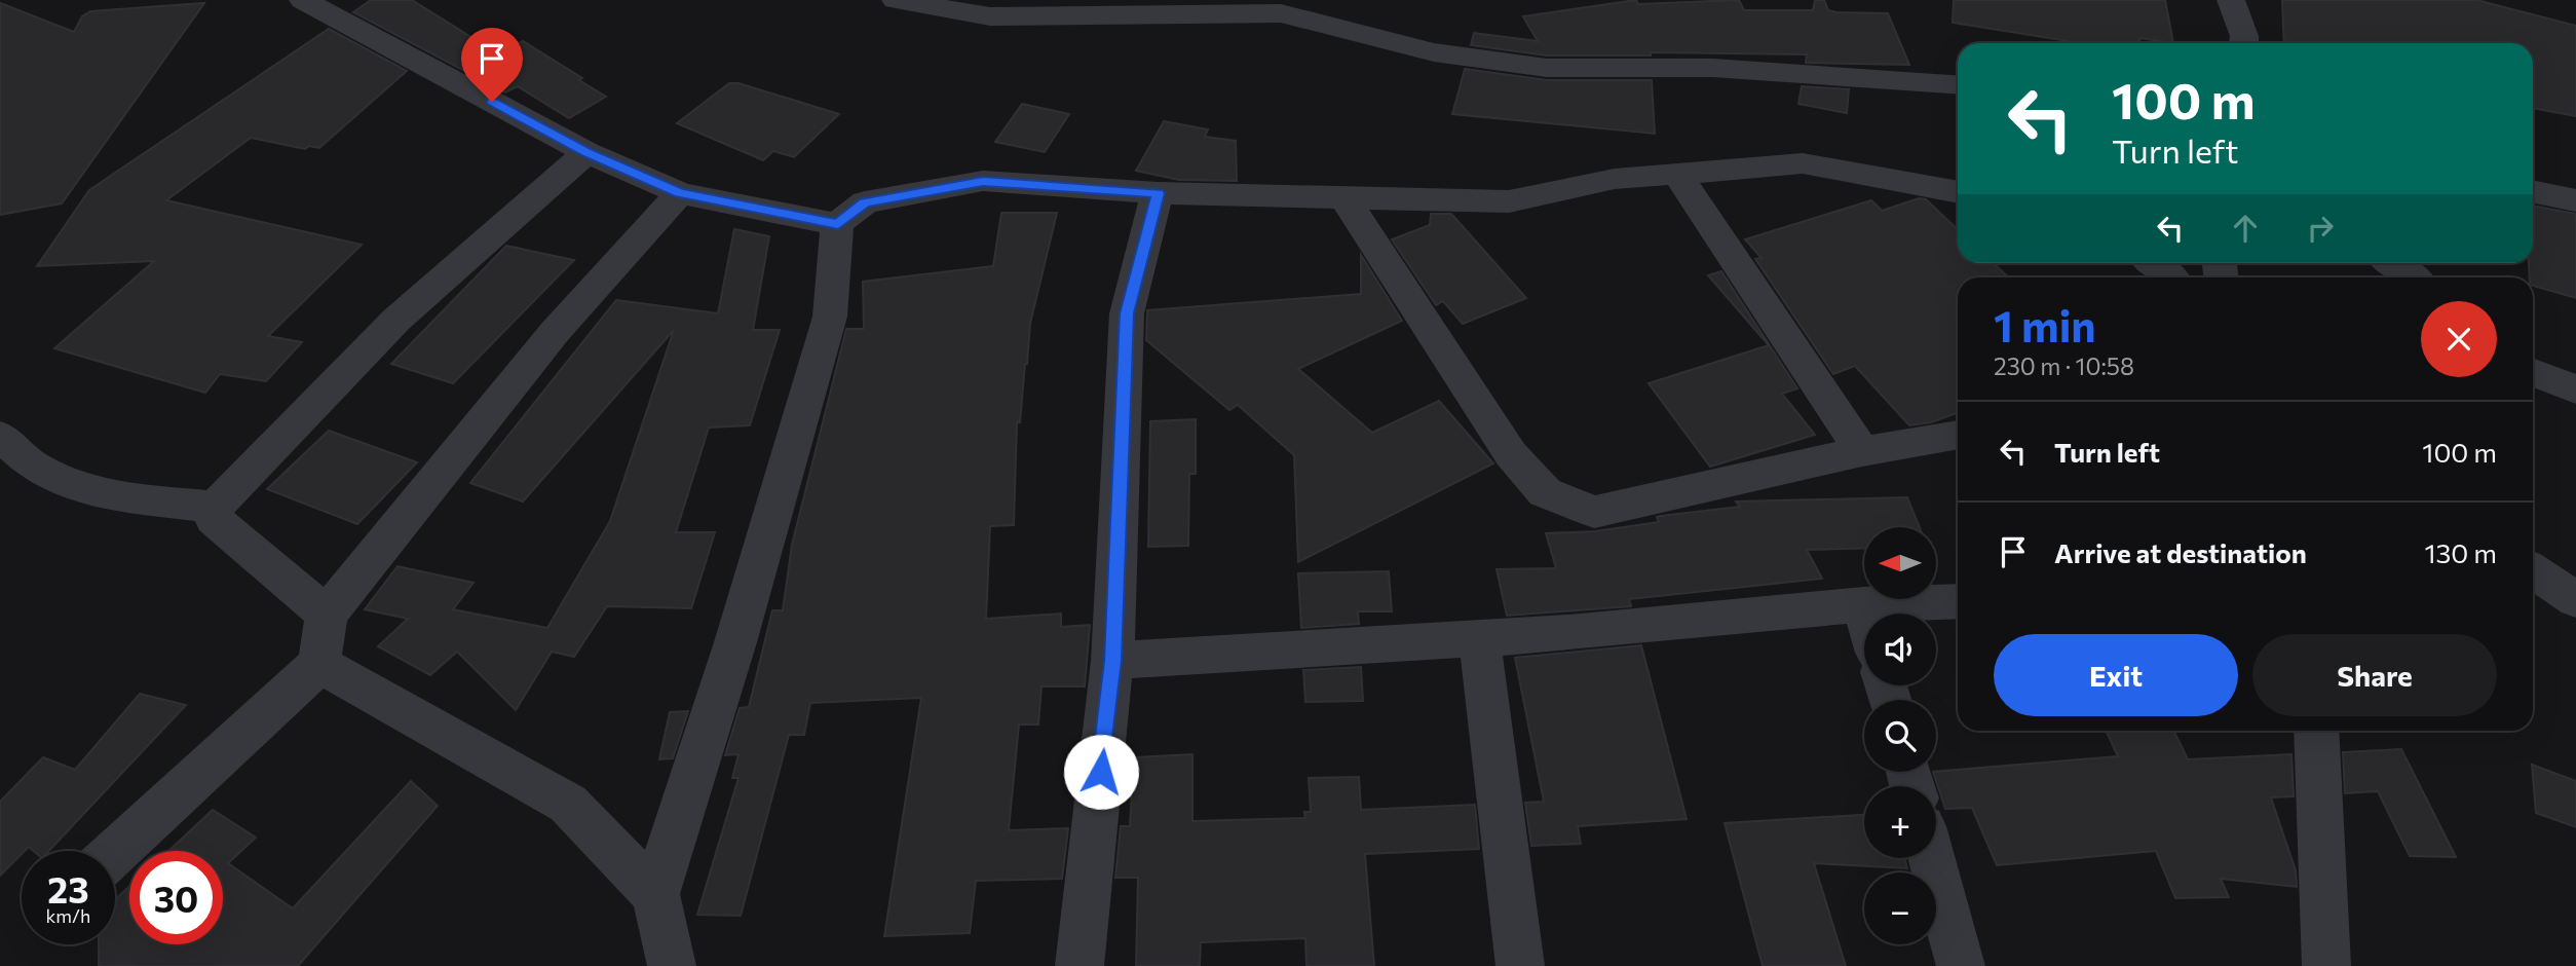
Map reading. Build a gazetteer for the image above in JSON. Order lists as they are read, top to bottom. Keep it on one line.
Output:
{"north":"left","page":{"turn":["100 m","Turn left"],"heading":["1 min","230 m · 10:58"],"list":[{"name":"Turn left","value":"100 m"},{"name":"Arrive at destination","value":"130 m"}],"map_buttons":["+","−"],"buttons":["Exit","Share"],"speed":"23 km/h","limit":"30"}}
